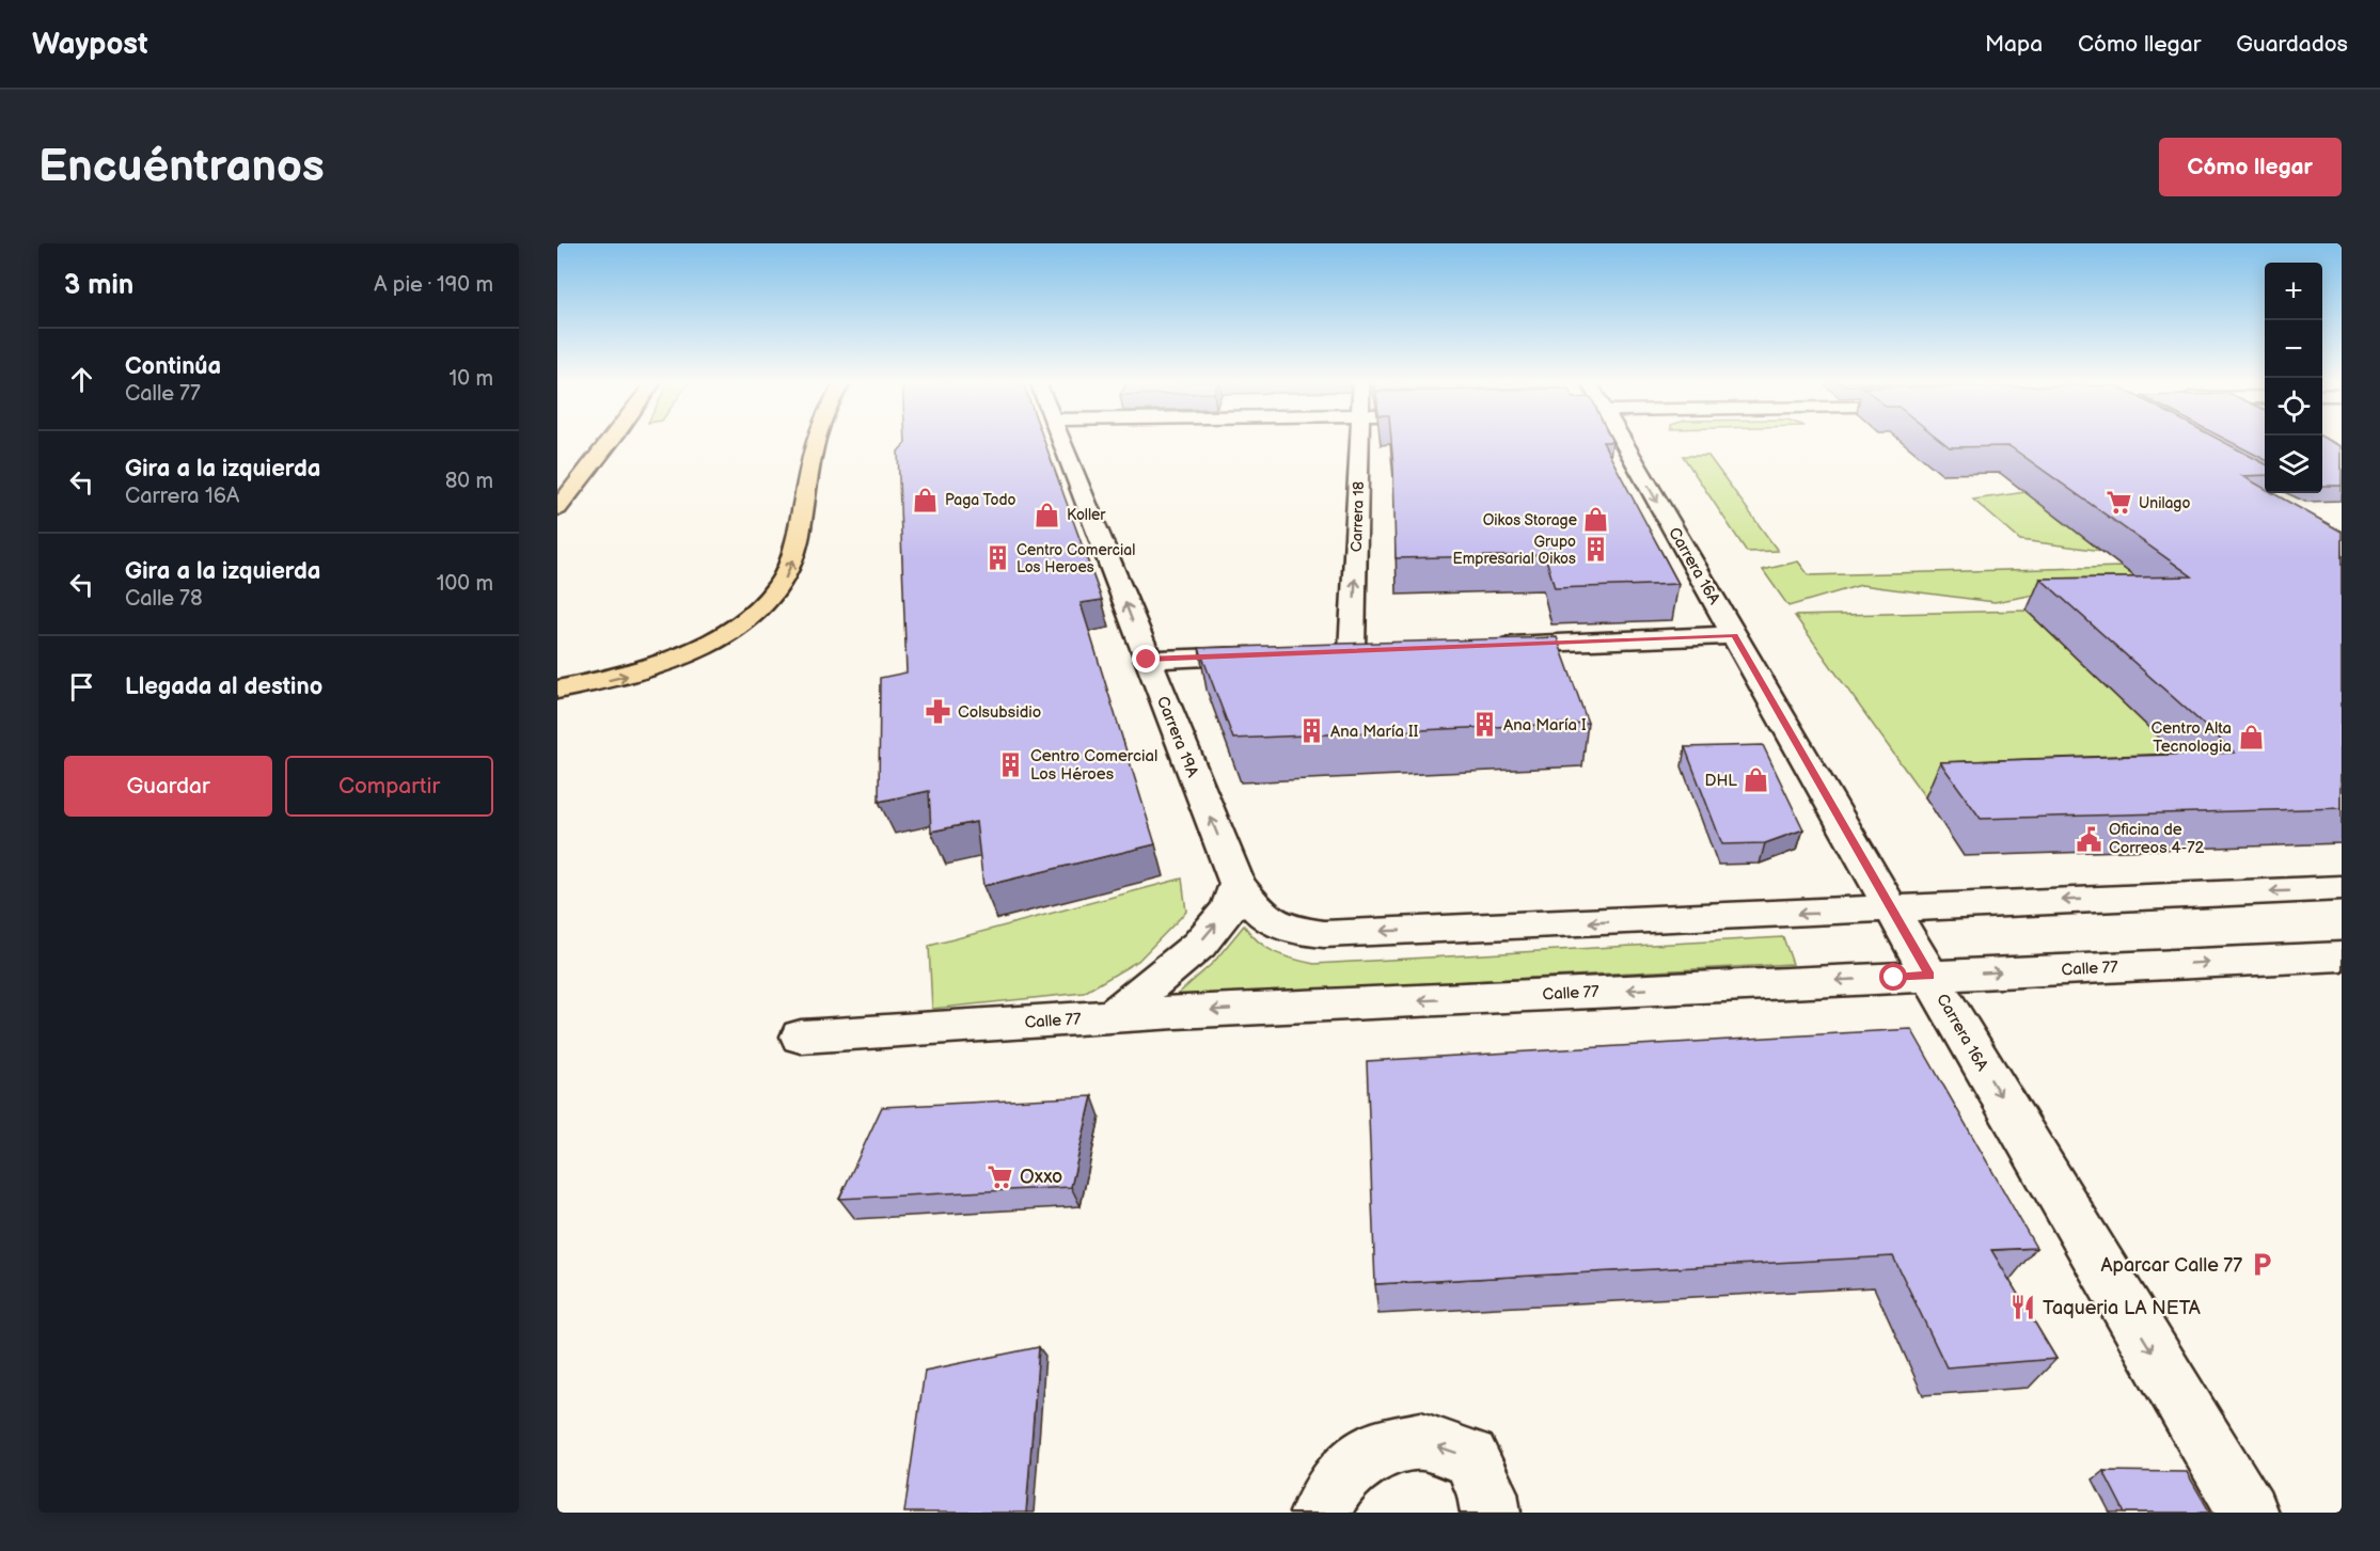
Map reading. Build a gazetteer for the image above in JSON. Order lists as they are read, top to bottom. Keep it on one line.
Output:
{"streets":{"street":["Carrera 18","Carrera 16A","Carrera 19A","Calle 77"]},"crossings":[["Carrera 16A","Calle 77"]],"one_way":["Carrera 18","Carrera 16A","Carrera 19A"],"places":{"shop":["Paga Todo","Koller","Oikos Storage","Centro Alta Tecnologia","DHL"],"supermarket":["Unilago","Oxxo"],"building":["Grupo Empresarial Oikos","Centro Comercial Los Heroes","Ana María I","Ana María II","Centro Comercial Los Héroes"],"pharmacy":["Colsubsidio"],"public building":["Oficina de Correos 4-72"],"parking":["Aparcar Calle 77"],"restaurant":["Taqueria LA NETA"]},"page":{"header":"Waypost","nav":["Mapa","Cómo llegar","Guardados"],"buttons":["Cómo llegar",["Guardar","Compartir"]],"title":"Encuéntranos","heading":["3 min","A pie · 190 m"],"map_buttons":["+","−"],"list":[["Continúa","Calle 77","10 m"],["Gira a la izquierda","Carrera 16A","80 m"],["Gira a la izquierda","Calle 78","100 m"],"Llegada al destino"]}}
